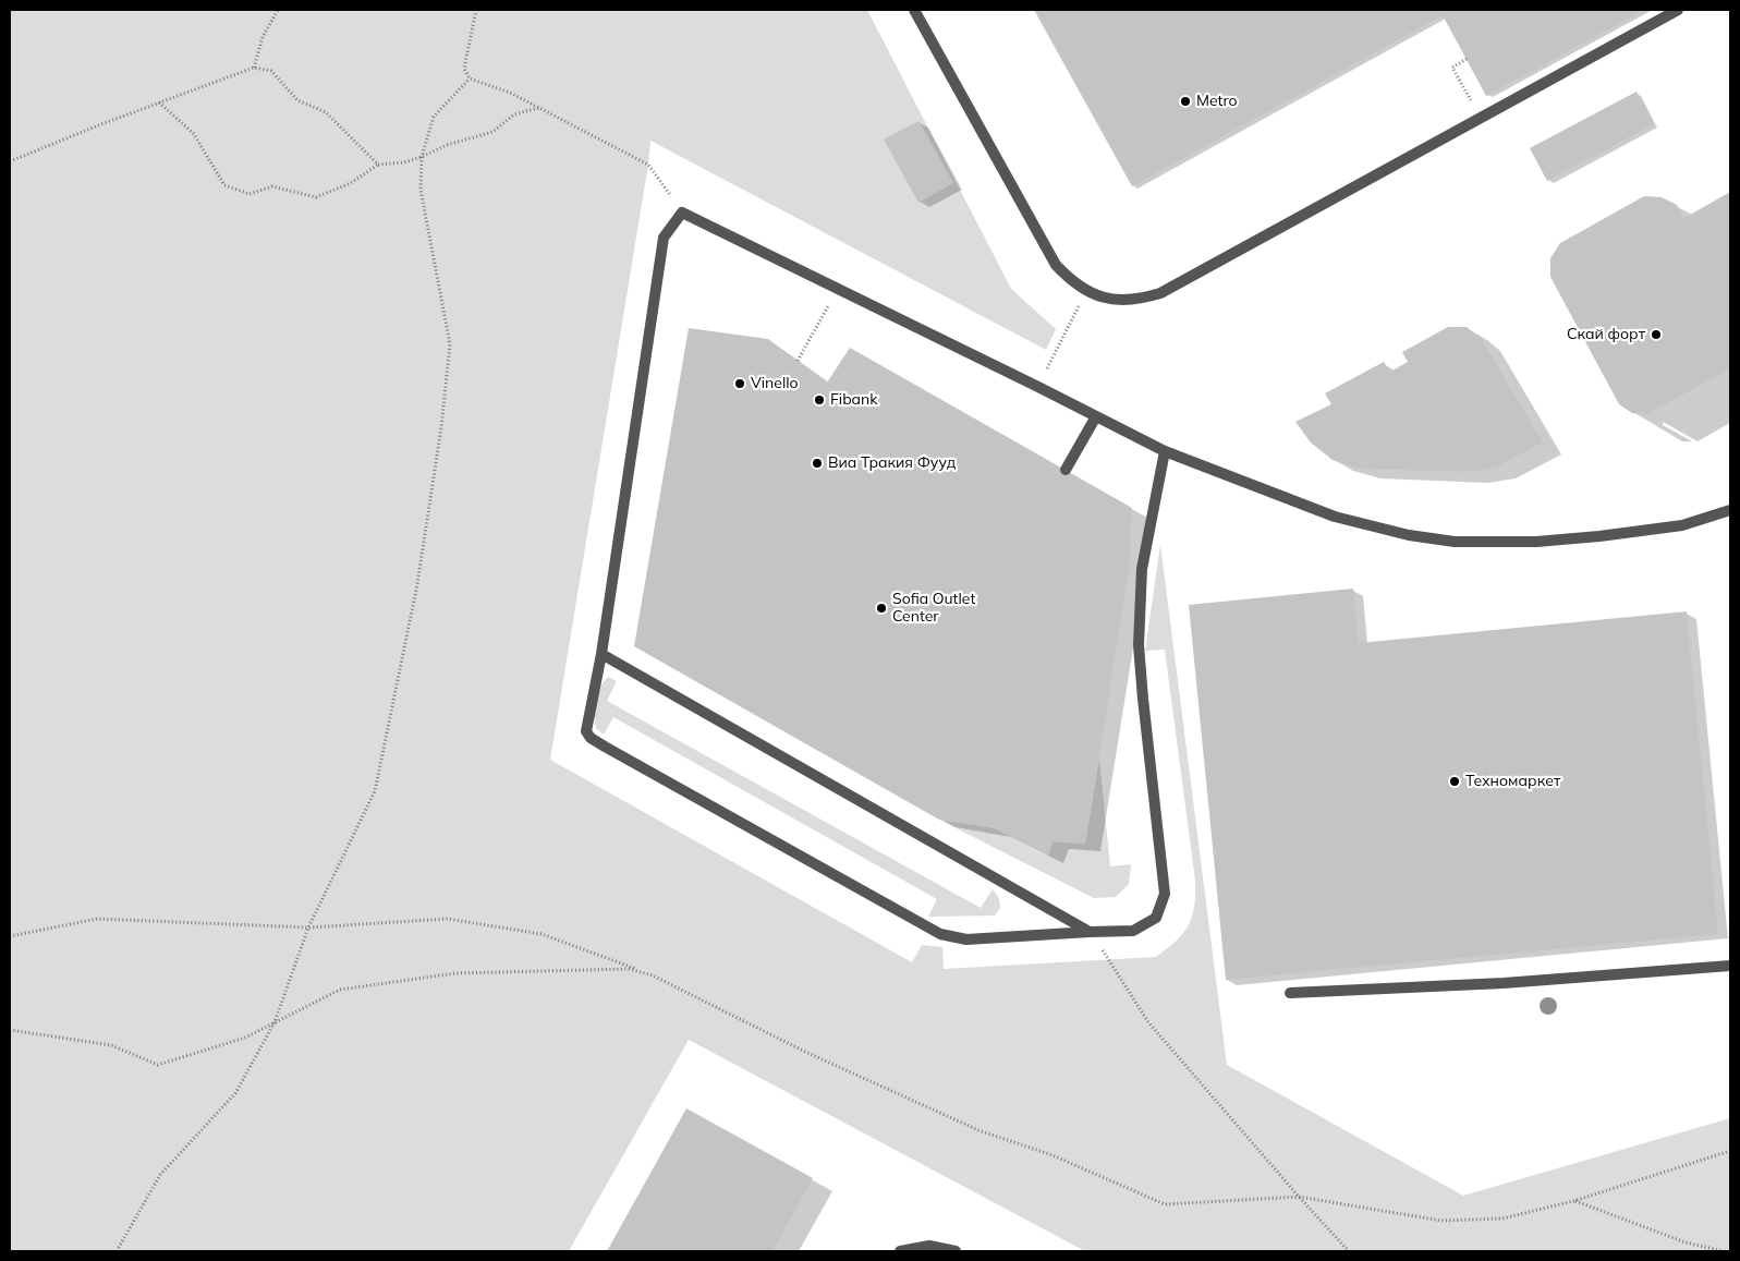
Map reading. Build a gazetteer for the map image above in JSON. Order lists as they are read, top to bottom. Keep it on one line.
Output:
{"places":["Metro","Скай форт","Vinello","Fibank","Виа Тракия Фууд","Sofia Outlet Center","Техномаркет"]}
